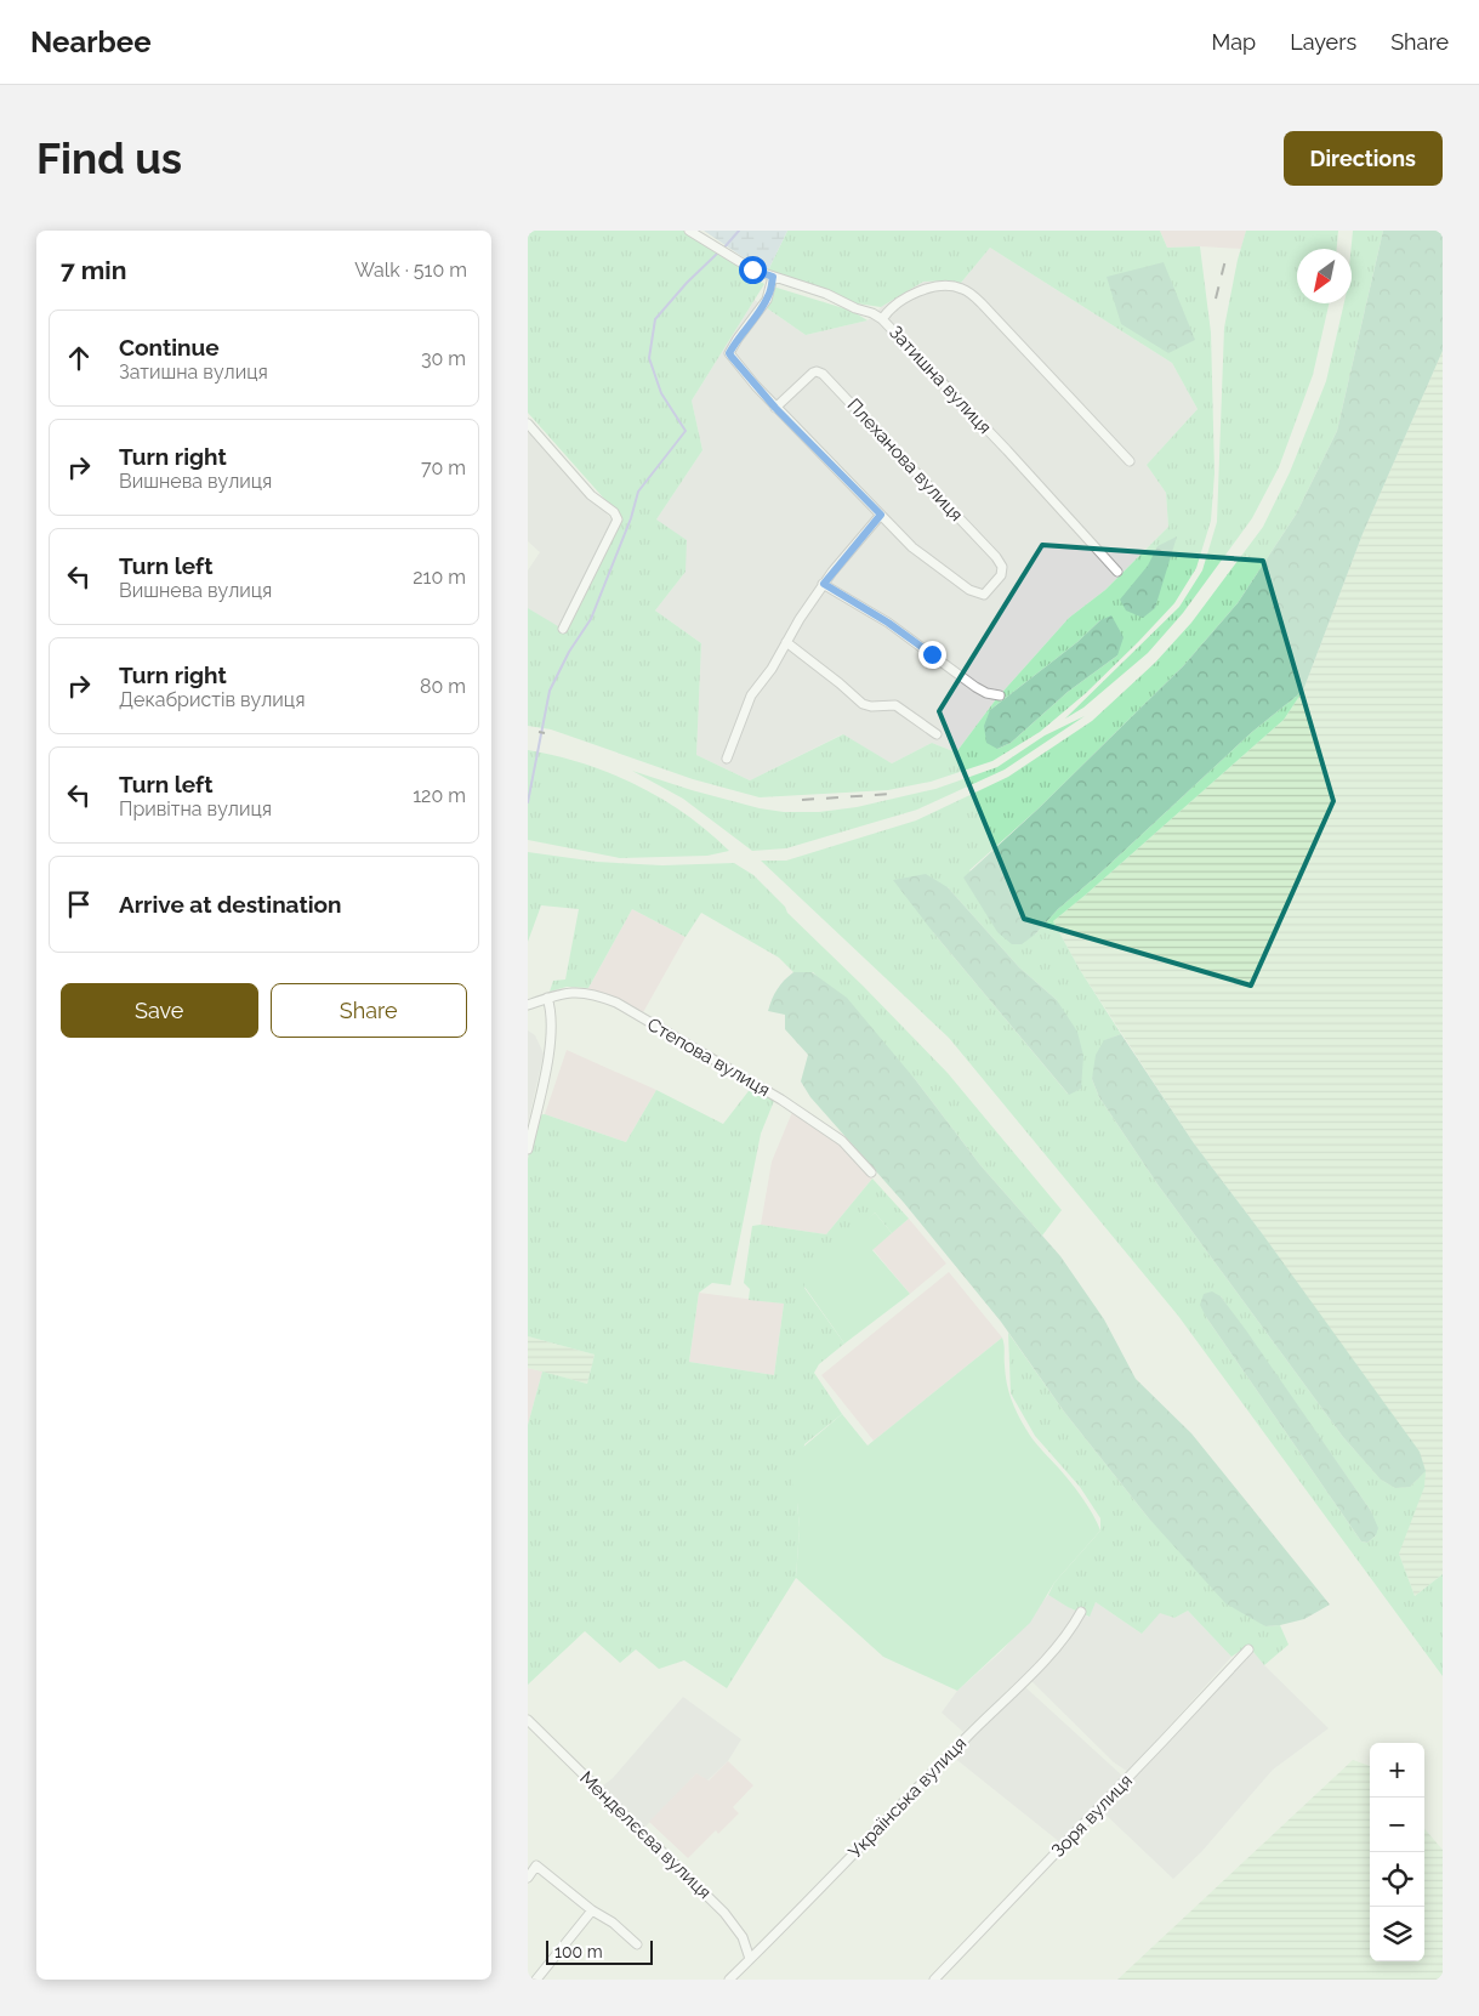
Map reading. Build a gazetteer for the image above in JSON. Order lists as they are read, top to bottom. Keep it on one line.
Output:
{"streets":{"street":["Затишна вулиця","Плеханова вулиця","Степова вулиця","Українська вулиця","Зоря вулиця","Менделєєва вулиця"]},"crossings":[["Українська вулиця","Менделєєва вулиця"]],"scale_bar":"100 m","north":"bottom left","page":{"header":"Nearbee","nav":["Map","Layers","Share"],"buttons":["Directions",["Save","Share"]],"title":"Find us","heading":["7 min","Walk · 510 m"],"list":[["Continue","Затишна вулиця","30 m"],["Turn right","Вишнева вулиця","70 m"],["Turn left","Вишнева вулиця","210 m"],["Turn right","Декабристів вулиця","80 m"],["Turn left","Привітна вулиця","120 m"],"Arrive at destination"],"map_buttons":["+","−"],"scale":"100 m"}}
